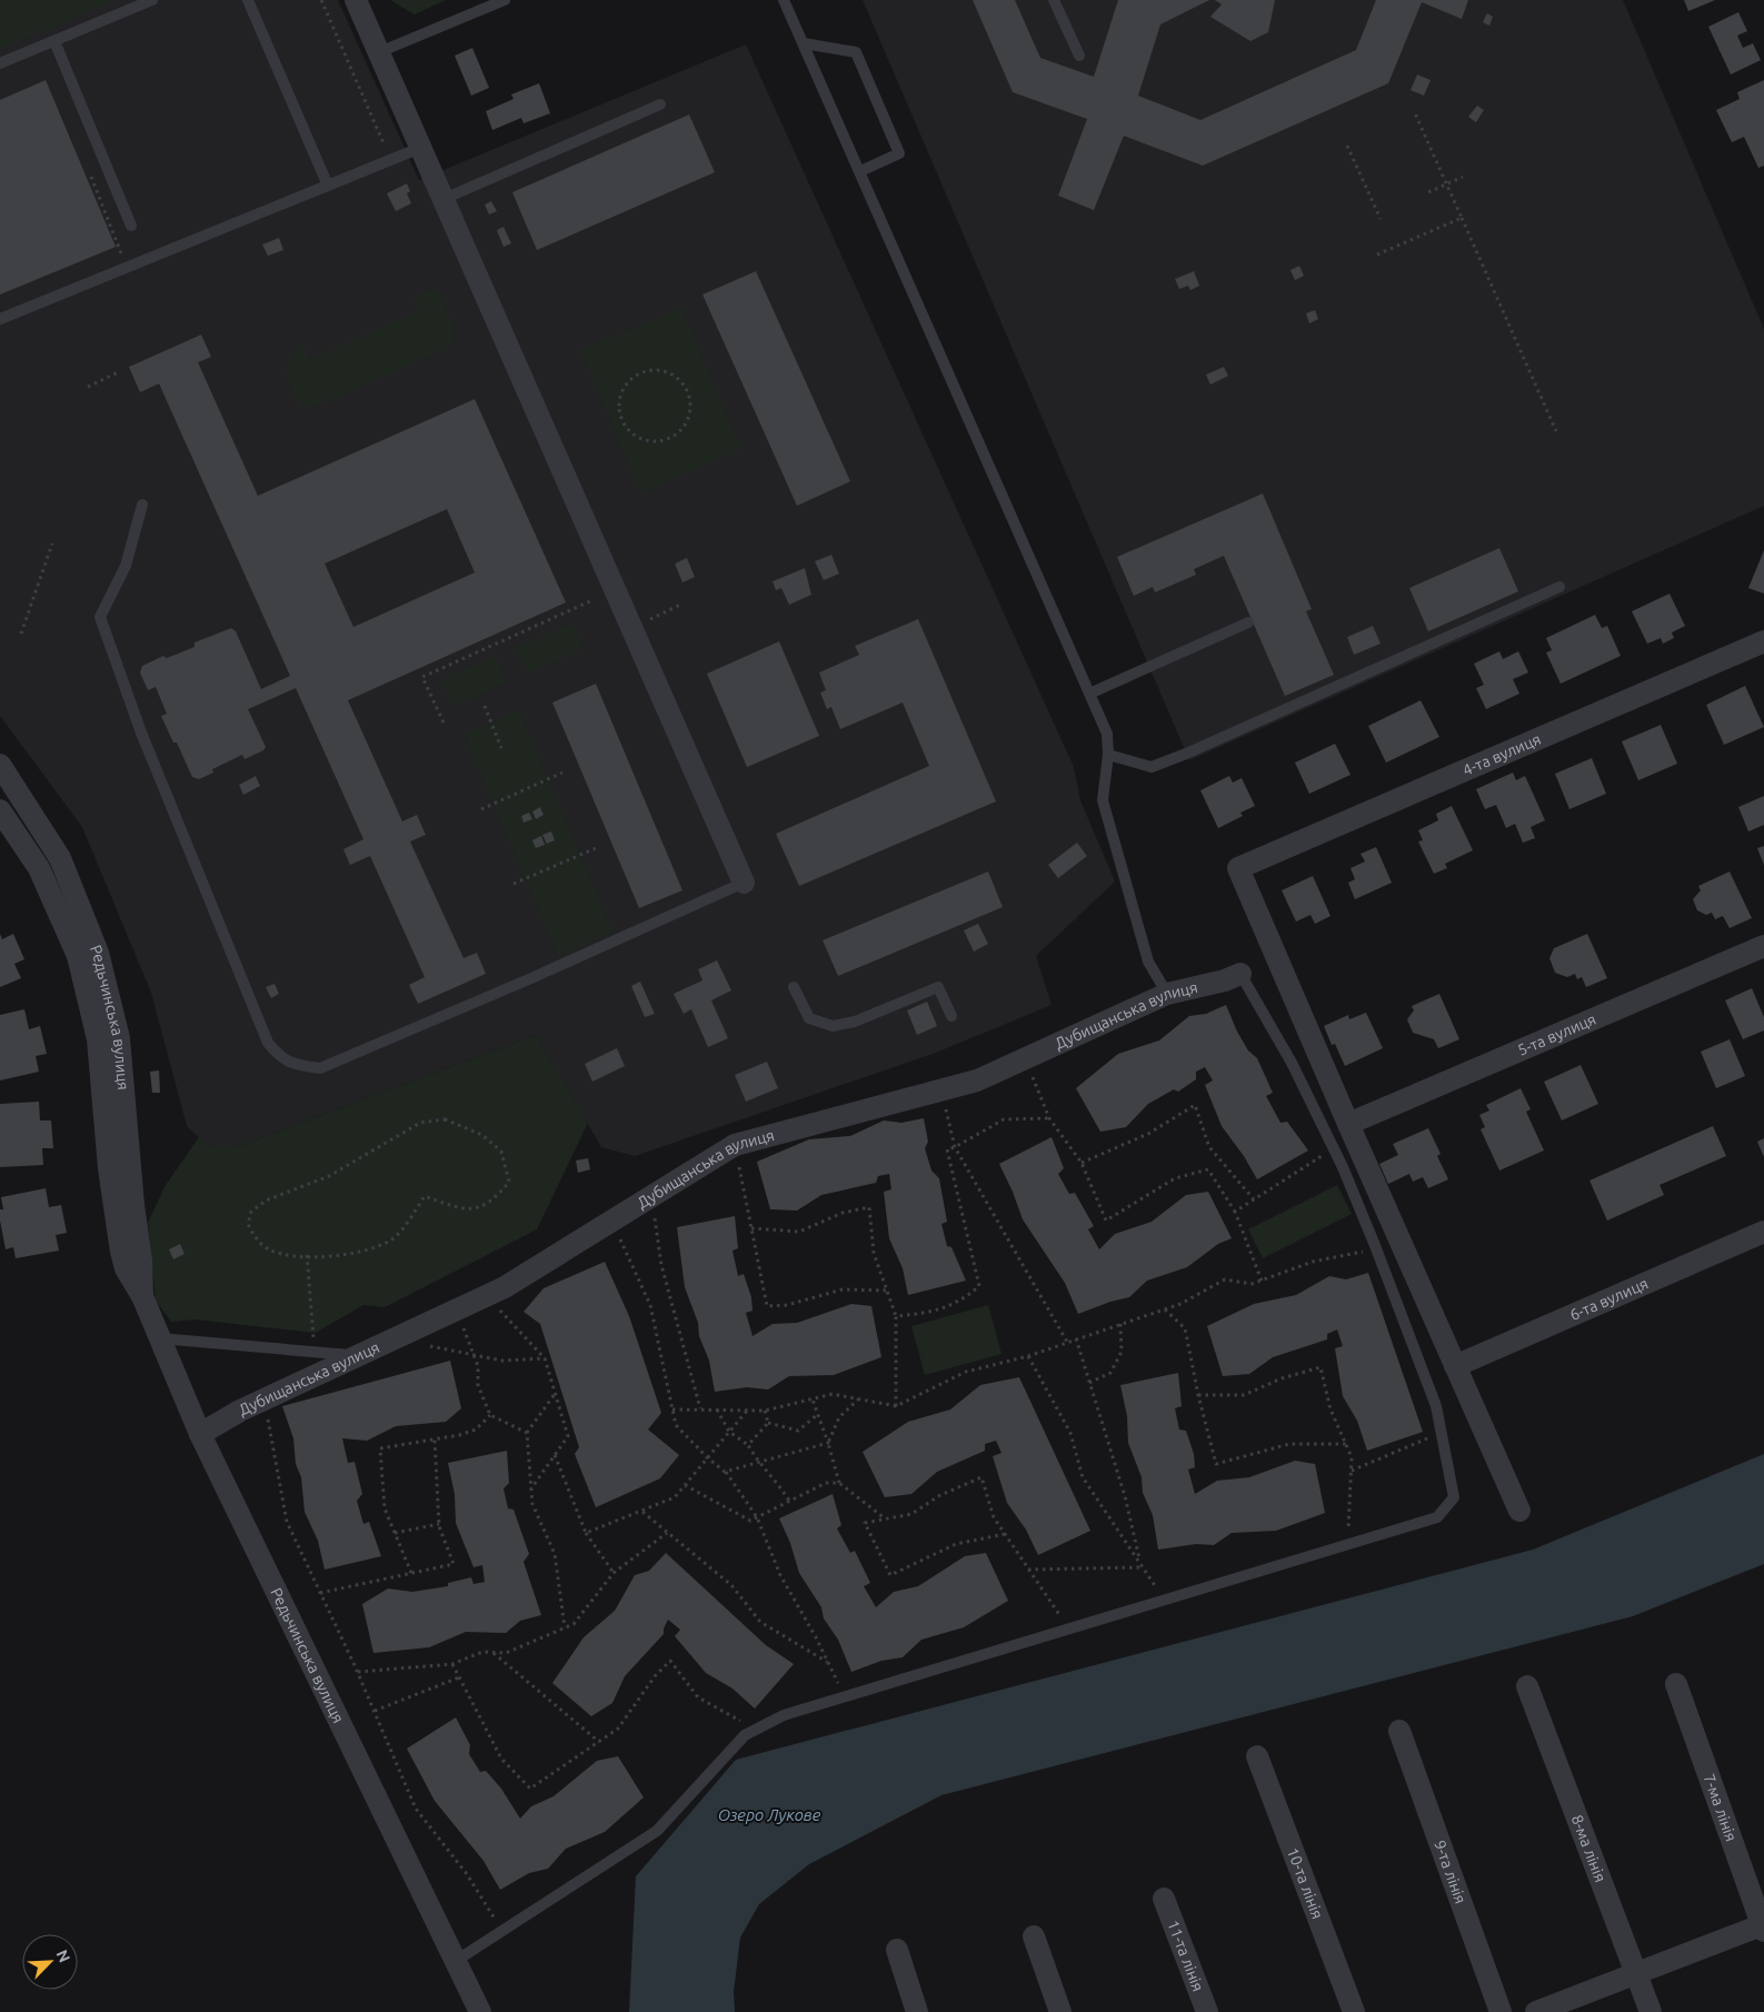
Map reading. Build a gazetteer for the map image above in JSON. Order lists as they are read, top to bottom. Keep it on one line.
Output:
{"streets":{"street":["4-та вулиця","Дубищанська вулиця","Редьчинська вулиця","5-та вулиця","6-та вулиця","7-ма лінія","8-ма лінія","9-та лінія","10-та лінія","11-та лінія"]},"crossings":[["4-та вулиця","5-та вулиця"],["Дубищанська вулиця","Редьчинська вулиця"]],"water":["Озеро Лукове"],"north":"top right"}
